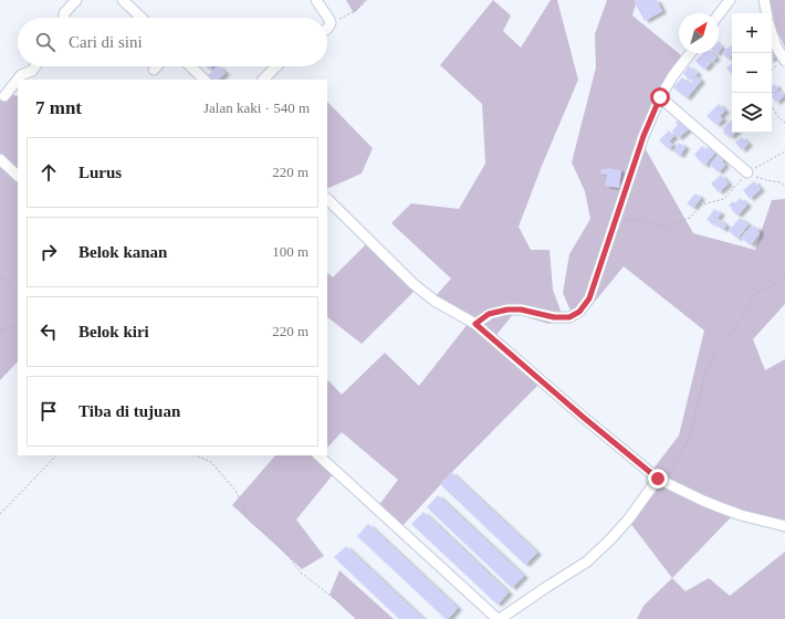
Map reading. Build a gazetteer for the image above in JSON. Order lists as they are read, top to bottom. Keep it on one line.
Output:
{"north":"top right","page":{"map_buttons":["+","−"],"search":"Cari di sini","heading":["7 mnt","Jalan kaki · 540 m"],"list":[["Lurus","220 m"],["Belok kanan","100 m"],["Belok kiri","220 m"],"Tiba di tujuan"]}}
